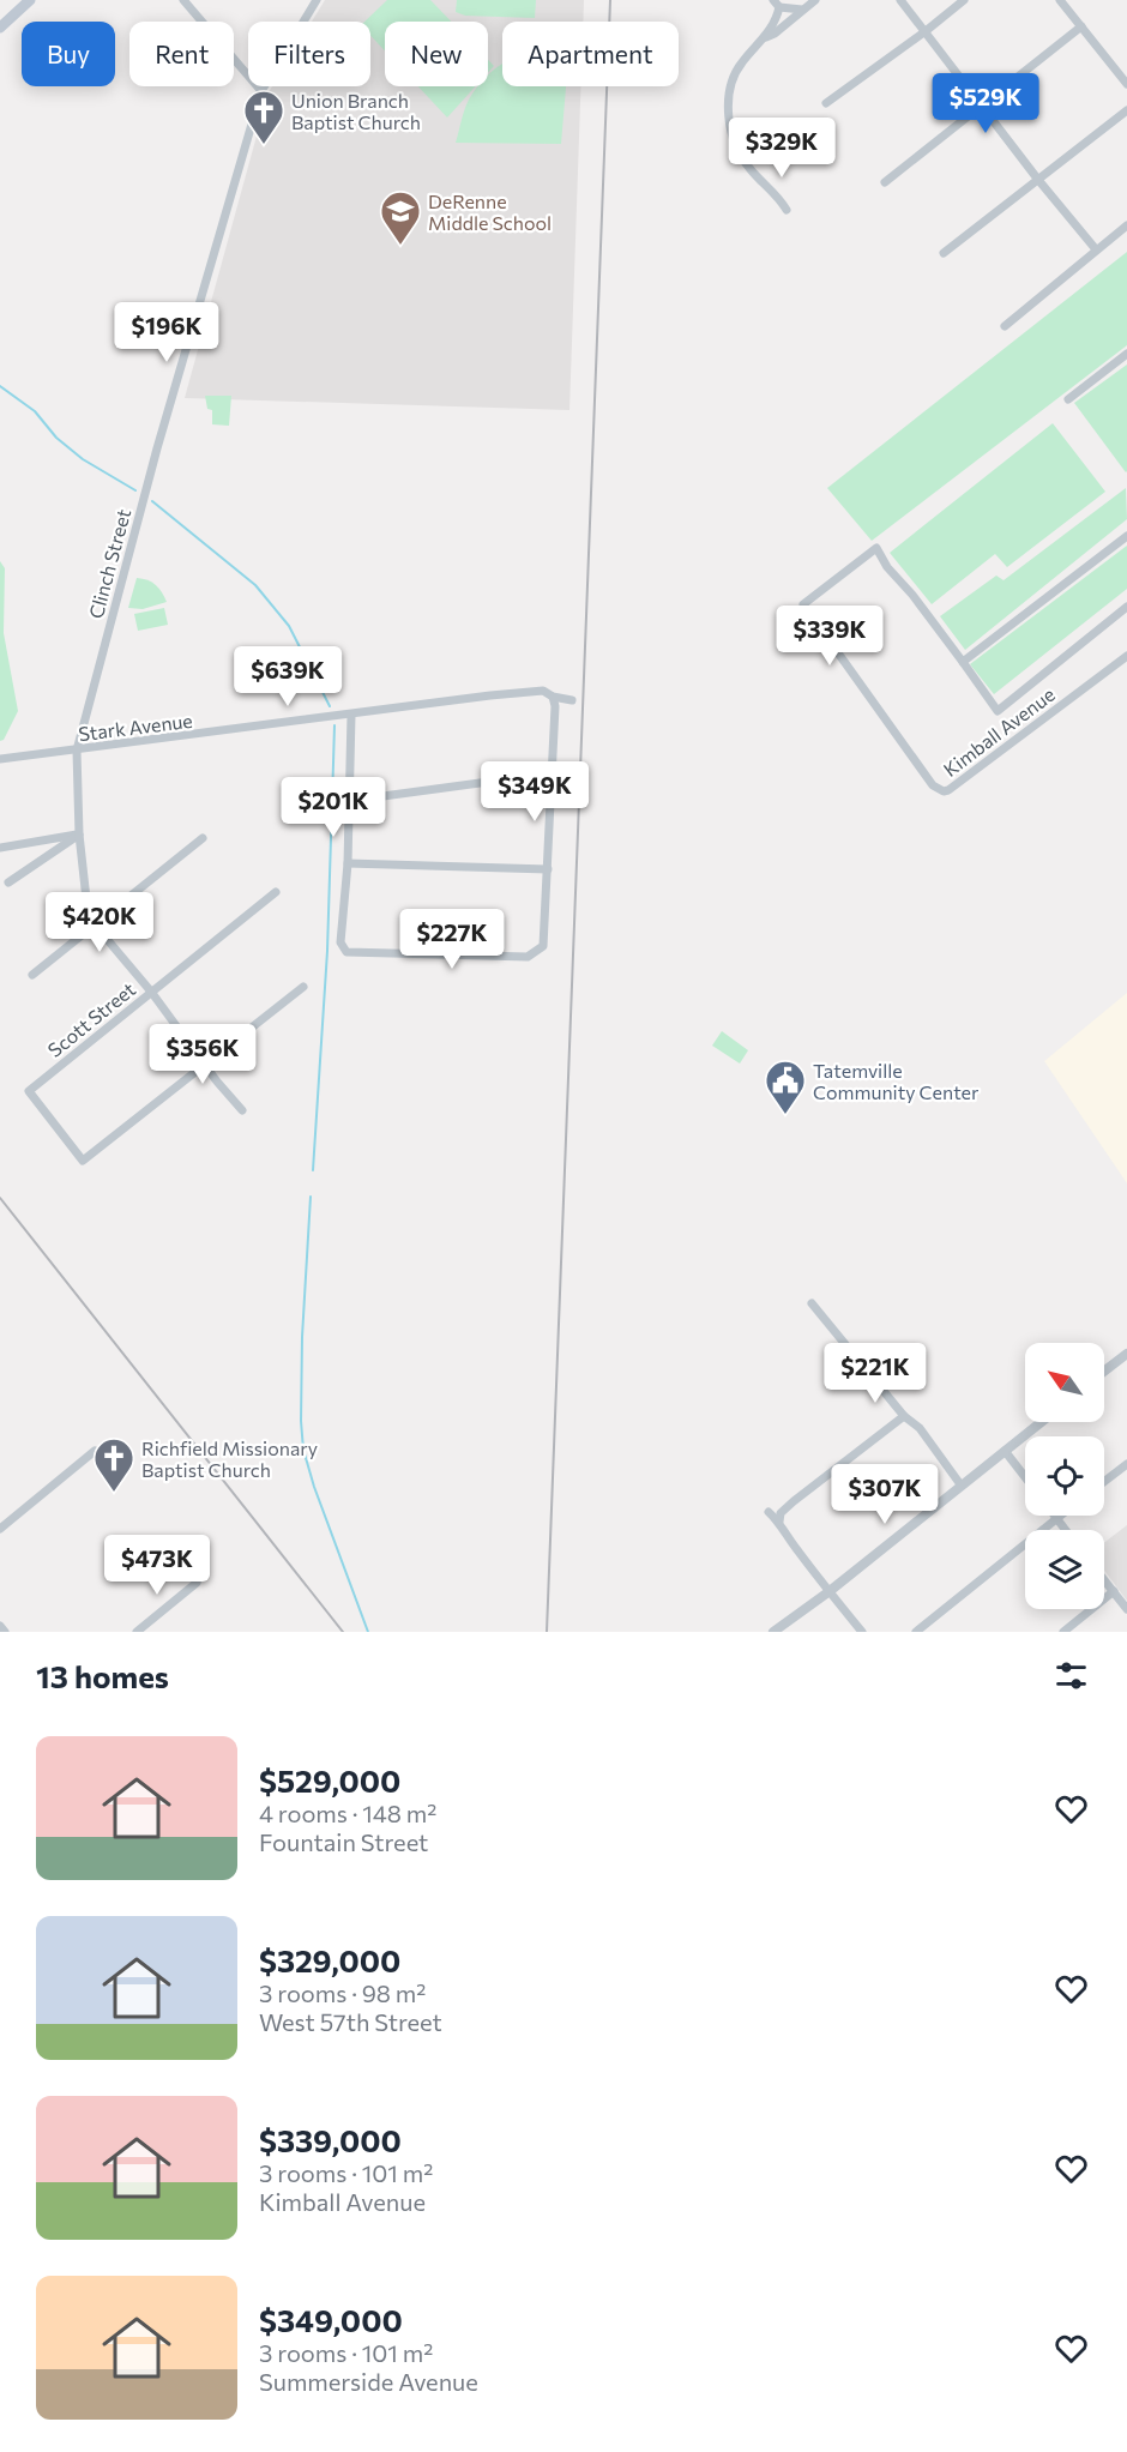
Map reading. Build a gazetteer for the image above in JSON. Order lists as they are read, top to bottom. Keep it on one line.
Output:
{"streets":{"street":["Clinch Street","Stark Avenue","Kimball Avenue","Scott Street"]},"crossings":[["Clinch Street","Stark Avenue"],["Clinch Street","Scott Street"]],"places":{"church":["Union Branch Baptist Church","Richfield Missionary Baptist Church"],"school or university":["DeRenne Middle School"],"public building":["Tatemville Community Center"]},"north":"top left","page":{"chip":["Buy","Rent","Filters","New","Apartment"],"price":["$529K","$329K","$196K","$339K","$639K","$349K","$201K","$420K","$227K","$356K","$221K","$307K","$473K"],"heading":"13 homes","list":[{"name":"$529,000","note":"4 rooms · 148 m² · Fountain Street"},{"name":"$329,000","note":"3 rooms · 98 m² · West 57th Street"},{"name":"$339,000","note":"3 rooms · 101 m² · Kimball Avenue"},{"name":"$349,000","note":"3 rooms · 101 m² · Summerside Avenue"}]}}
